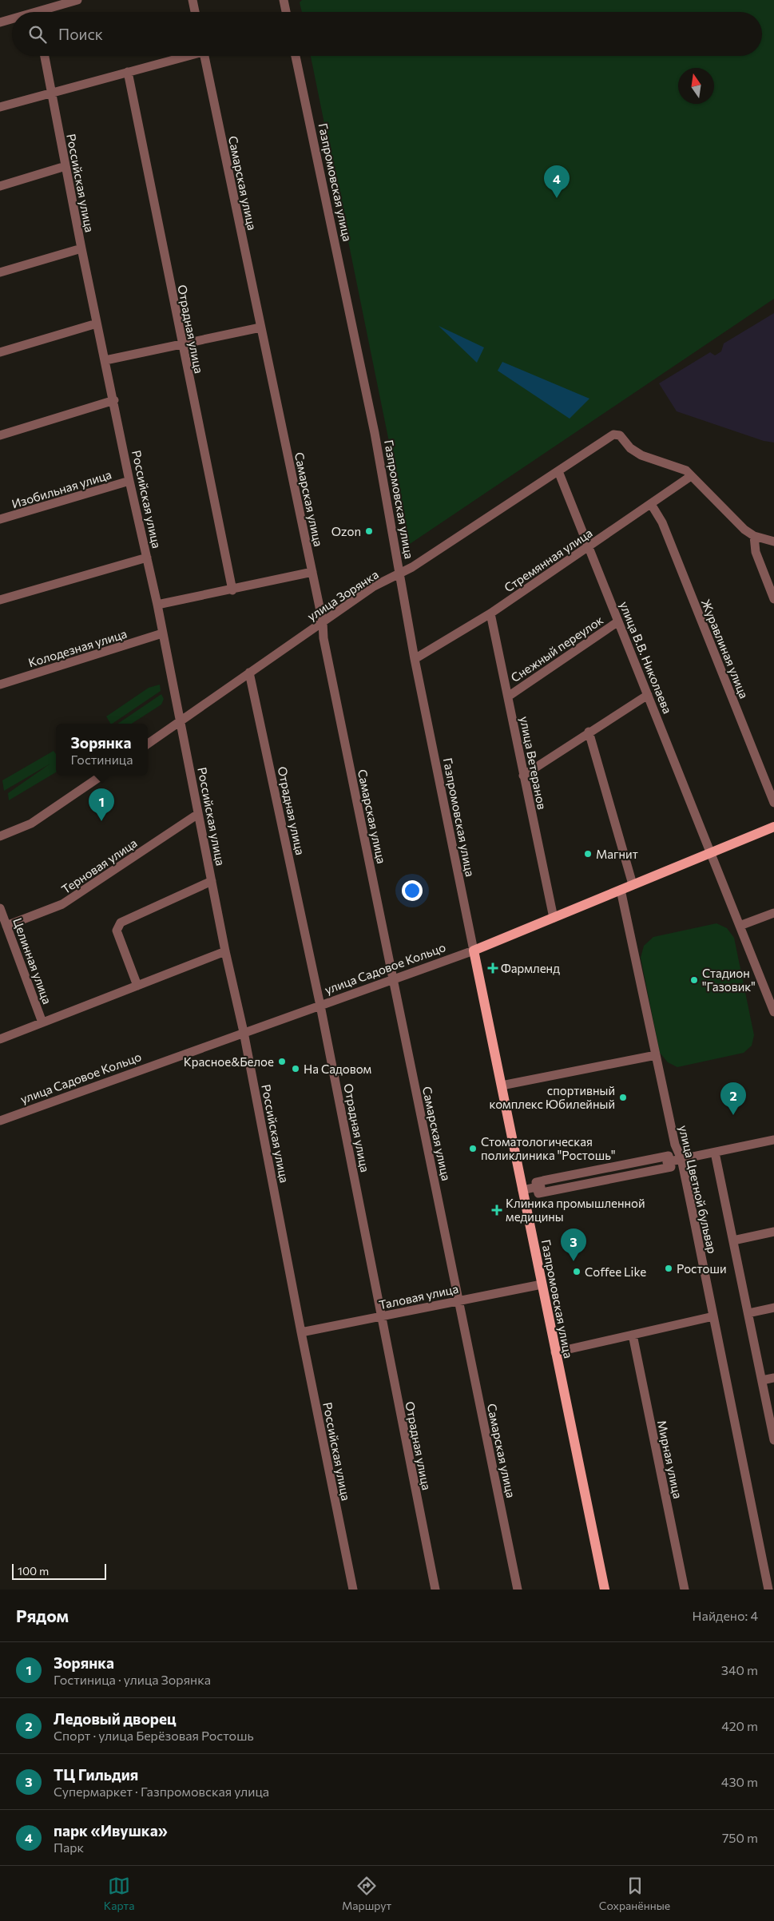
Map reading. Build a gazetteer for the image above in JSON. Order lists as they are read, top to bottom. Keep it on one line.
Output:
{"streets":{"main road":["Газпромовская улица","улица Садовое Кольцо"],"street":["Российская улица","Самарская улица","Отрадная улица","Изобильная улица","Стремянная улица","улица Зорянка","Колодезная улица","Снежный переулок","Журавлиная улица","улица В.В. Николаева","улица Ветеранов","Терновая улица","Целинная улица","улица Цветной бульвар","Таловая улица","Мирная улица"]},"crossings":[["Газпромовская улица","Стремянная улица"],["Газпромовская улица","улица Зорянка"],["Газпромовская улица","улица Садовое Кольцо"],["Газпромовская улица","Таловая улица"],["Российская улица","Изобильная улица"],["Российская улица","улица Зорянка"],["Российская улица","Колодезная улица"],["Российская улица","Терновая улица"],["Российская улица","улица Садовое Кольцо"],["Российская улица","Таловая улица"],["Самарская улица","улица Зорянка"],["Самарская улица","улица Садовое Кольцо"],["Самарская улица","Таловая улица"],["Отрадная улица","улица Зорянка"],["Отрадная улица","улица Садовое Кольцо"],["Отрадная улица","Таловая улица"],["Стремянная улица","улица Зорянка"],["Стремянная улица","Журавлиная улица"],["Стремянная улица","улица В.В. Николаева"],["Стремянная улица","улица Ветеранов"],["улица Зорянка","улица В.В. Николаева"],["Снежный переулок","улица В.В. Николаева"],["Снежный переулок","улица Ветеранов"],["улица В.В. Николаева","улица Садовое Кольцо"],["улица Ветеранов","улица Садовое Кольцо"],["Терновая улица","Целинная улица"],["улица Садовое Кольцо","улица Цветной бульвар"]],"places":{"other":["Ozon","Магнит","Стадион \"Газовик\"","Красное&Белое","На Садовом","спортивный комплекс Юбилейный","Стоматологическая поликлиника \"Ростошь\"","Ростоши","Coffee Like"],"health":["Фармленд","Клиника промышленной медицины"]},"scale_bar":"100 m","north":"top","page":{"search":"Поиск","pins":["4","1","2","3"],"popup":["Зорянка","Гостиница"],"scale":"100 m","heading":["Рядом","Найдено: 4"],"list":[{"mark":"1","name":"Зорянка","note":"Гостиница · улица Зорянка","value":"340 m"},{"mark":"2","name":"Ледовый дворец","note":"Спорт · улица Берёзовая Ростошь","value":"420 m"},{"mark":"3","name":"ТЦ Гильдия","note":"Супермаркет · Газпромовская улица","value":"430 m"},{"mark":"4","name":"парк «Ивушка»","note":"Парк","value":"750 m"}],"nav":["Карта","Маршрут","Сохранённые"]}}
